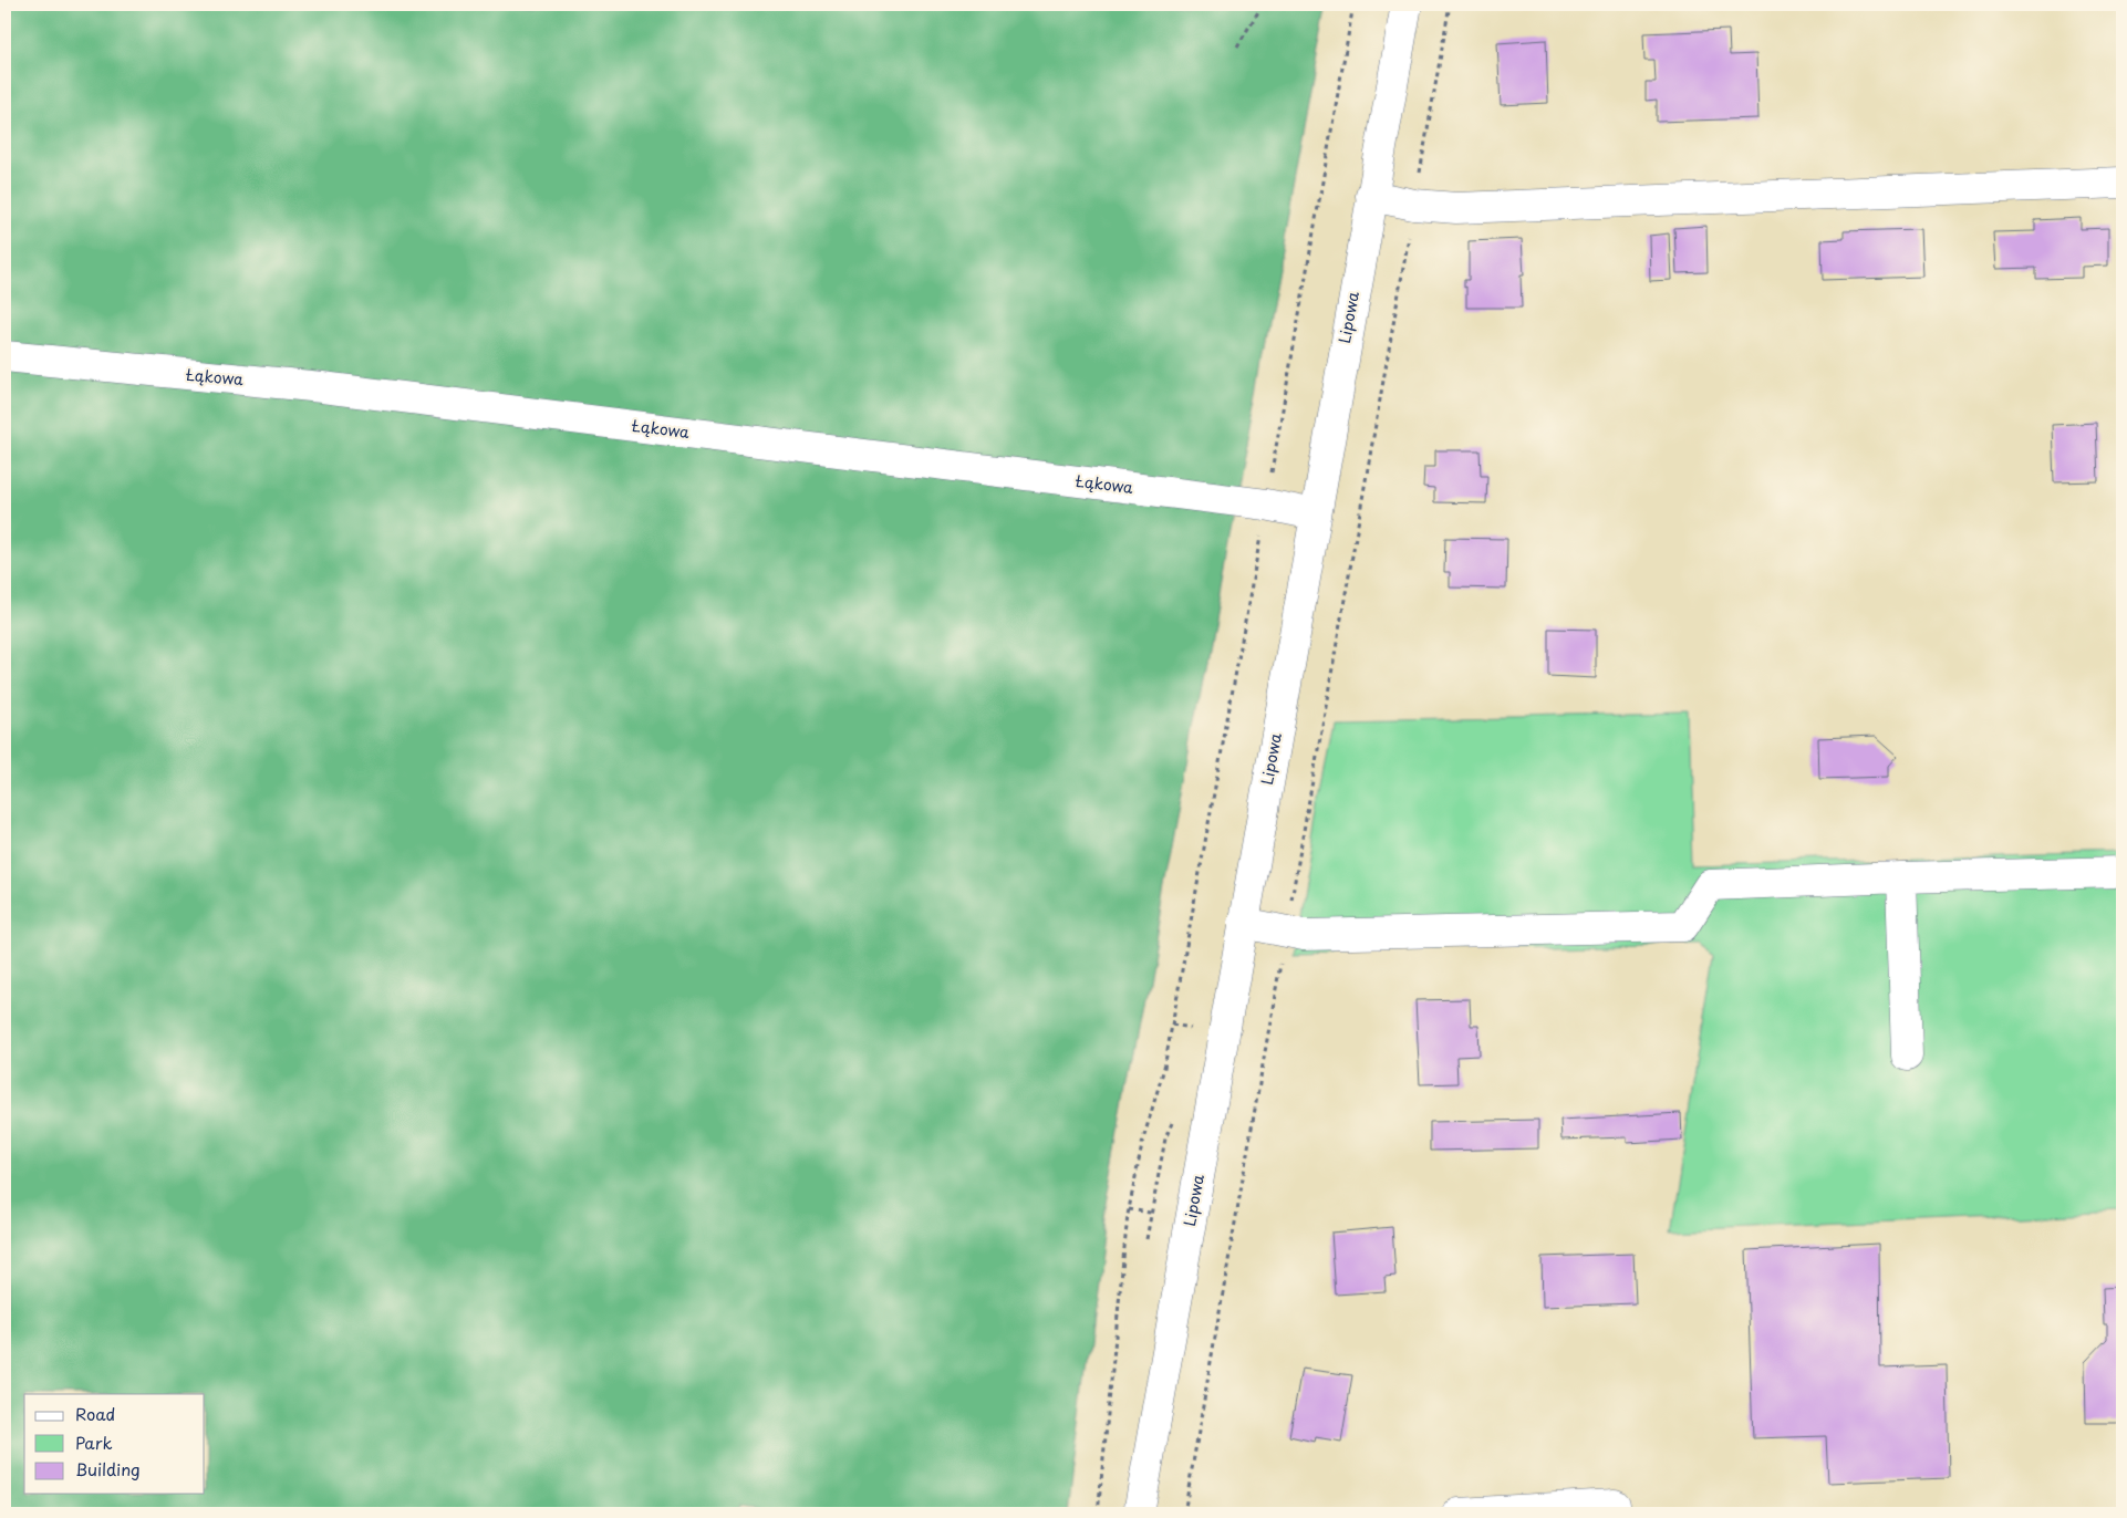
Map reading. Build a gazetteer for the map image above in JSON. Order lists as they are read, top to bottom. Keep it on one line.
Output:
{"streets":{"street":["Lipowa","Łąkowa"]},"crossings":[["Lipowa","Łąkowa"]],"legend":["Road","Park","Building"]}
